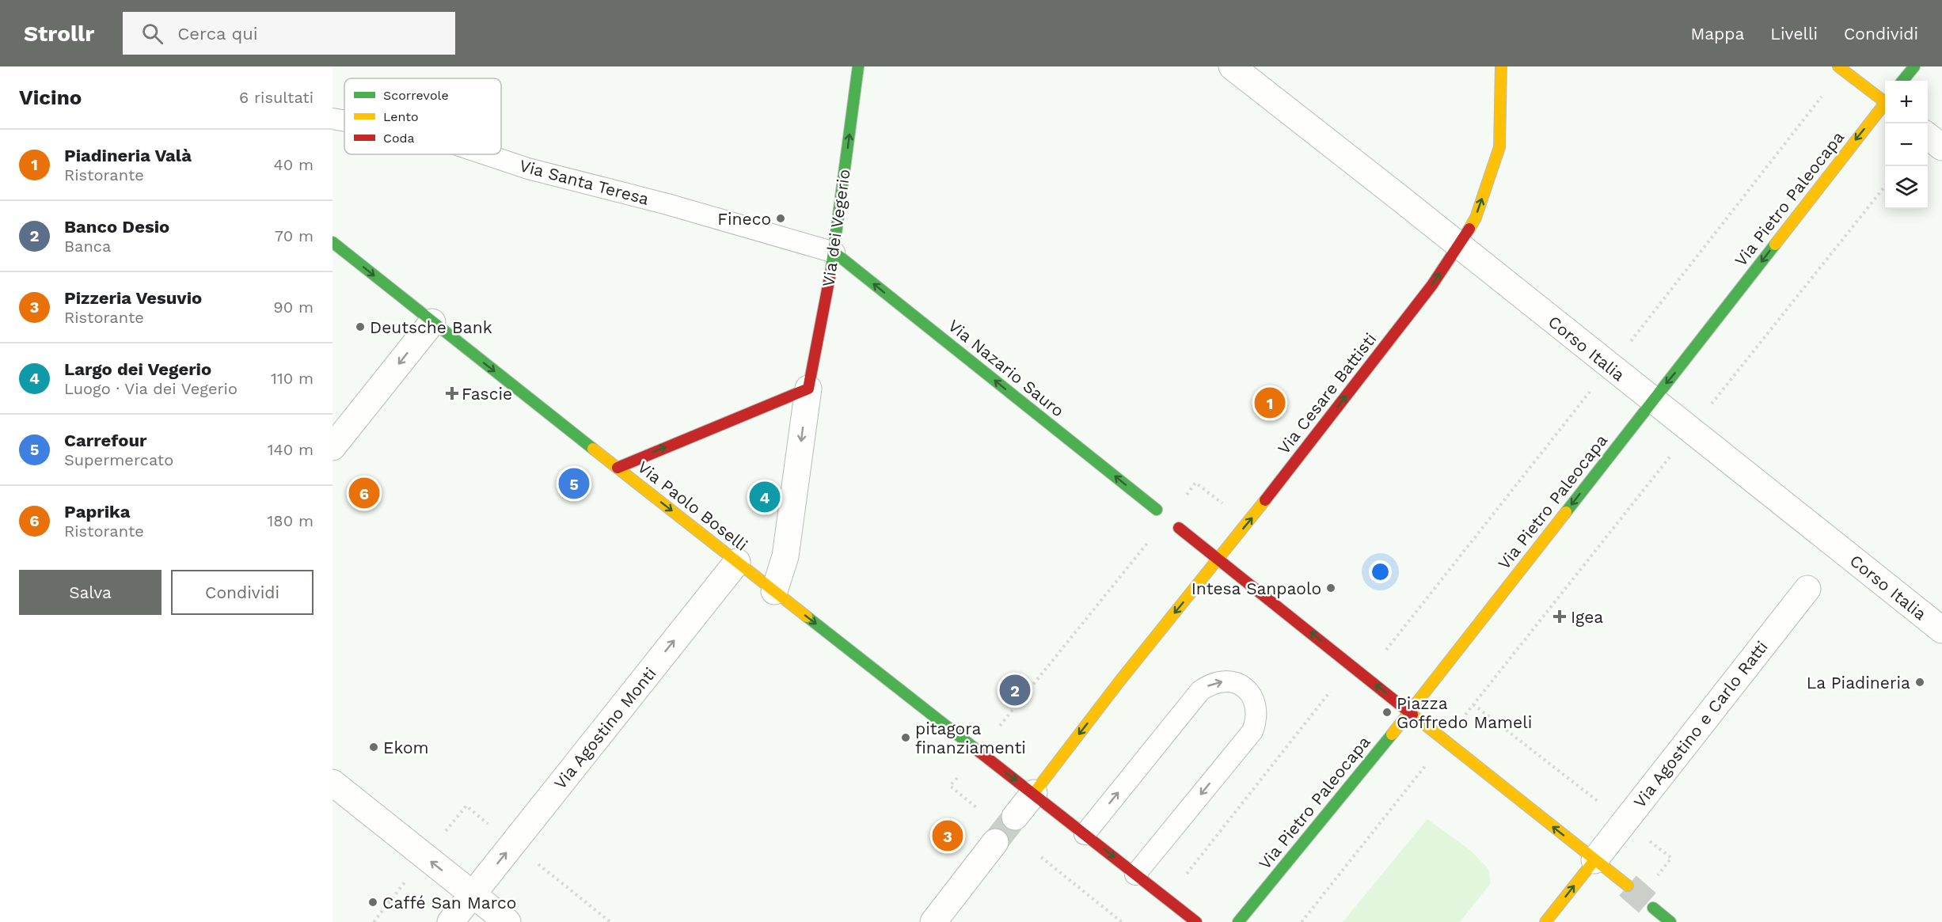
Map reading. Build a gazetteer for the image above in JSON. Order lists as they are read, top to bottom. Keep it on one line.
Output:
{"streets":{"street":["Via Pietro Paleocapa","Via dei Vegerio","Corso Italia","Via Nazario Sauro","Via Cesare Battisti","Via Paolo Boselli","Via Agostino e Carlo Ratti","Via Agostino Monti"],"lane":["Via Santa Teresa"]},"crossings":[["Via Santa Teresa","Via dei Vegerio"],["Via Santa Teresa","Via Nazario Sauro"],["Via Pietro Paleocapa","Corso Italia"],["Via dei Vegerio","Via Nazario Sauro"],["Via dei Vegerio","Via Paolo Boselli"],["Corso Italia","Via Cesare Battisti"],["Via Paolo Boselli","Via Agostino Monti"]],"one_way":["Via Pietro Paleocapa","Via Nazario Sauro","Via Cesare Battisti","Via Paolo Boselli","Via Agostino Monti"],"places":{"other":["Fineco","Deutsche Bank","Intesa Sanpaolo","La Piadineria","Piazza Goffredo Mameli","pitagora finanziamenti","Ekom","Caffé San Marco"],"health":["Fascie","Igea"]},"legend":["Scorrevole","Lento","Coda"],"page":{"header":"Strollr","search":"Cerca qui","nav":["Mappa","Livelli","Condividi"],"heading":["Vicino","6 risultati"],"map_buttons":["+","−"],"list":[{"mark":"1","name":"Piadineria Valà","note":"Ristorante","value":"40 m"},{"mark":"2","name":"Banco Desio","note":"Banca","value":"70 m"},{"mark":"3","name":"Pizzeria Vesuvio","note":"Ristorante","value":"90 m"},{"mark":"4","name":"Largo dei Vegerio","note":"Luogo · Via dei Vegerio","value":"110 m"},{"mark":"5","name":"Carrefour","note":"Supermercato","value":"140 m"},{"mark":"6","name":"Paprika","note":"Ristorante","value":"180 m"}],"pins":["1","5","6","4","2","3"],"buttons":["Salva","Condividi"]}}
